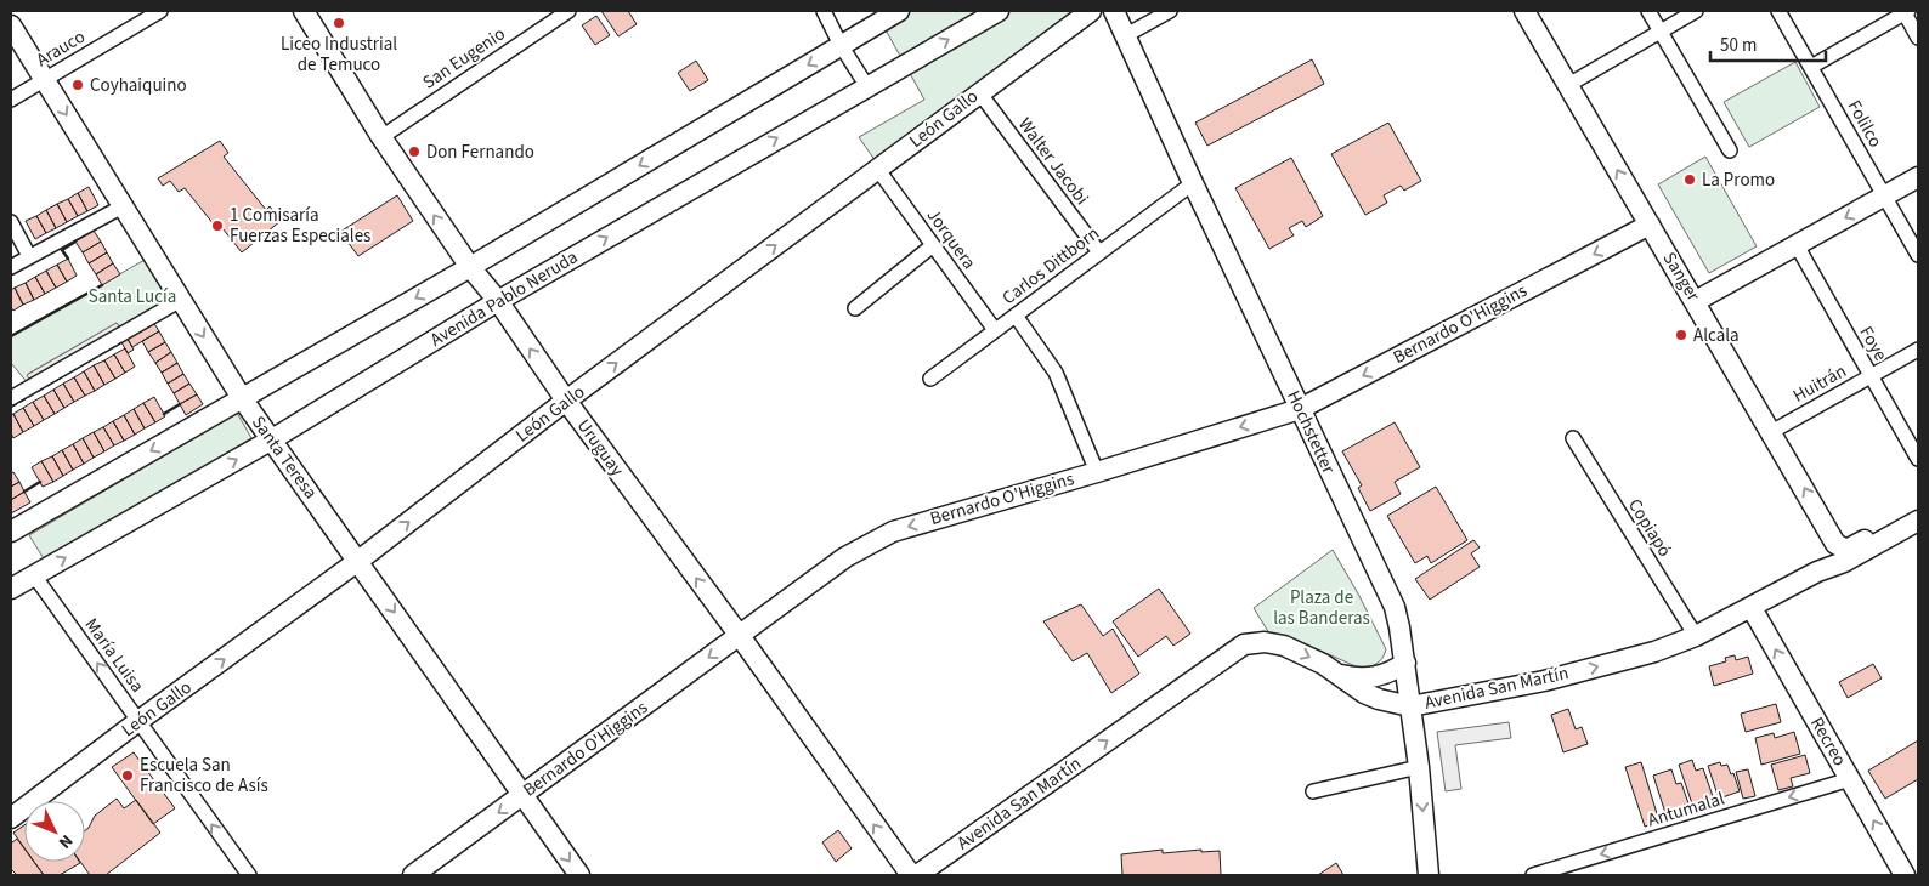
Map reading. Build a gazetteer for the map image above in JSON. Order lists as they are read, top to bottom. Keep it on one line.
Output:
{"streets":{"main road":["León Gallo","Sanger","Avenida Pablo Neruda","Bernardo O'Higgins","Hochstetter","Uruguay","Santa Teresa","Avenida San Martín","Recreo"],"street":["Arauco","San Eugenio","Folilco","Walter Jacobi","Jorquera","Carlos Dittborn","Foye","Huitrán","Copiapó","María Luisa","Antumalal"]},"crossings":[["Arauco","Santa Teresa"],["San Eugenio","Uruguay"],["León Gallo","Walter Jacobi"],["León Gallo","Jorquera"],["León Gallo","Uruguay"],["León Gallo","Santa Teresa"],["León Gallo","María Luisa"],["Walter Jacobi","Carlos Dittborn"],["Jorquera","Carlos Dittborn"],["Carlos Dittborn","Hochstetter"],["Sanger","Bernardo O'Higgins"],["Sanger","Huitrán"],["Sanger","Avenida San Martín"],["Avenida Pablo Neruda","Uruguay"],["Avenida Pablo Neruda","Santa Teresa"],["Avenida Pablo Neruda","María Luisa"],["Bernardo O'Higgins","Hochstetter"],["Bernardo O'Higgins","Uruguay"],["Bernardo O'Higgins","Santa Teresa"],["Foye","Huitrán"],["Hochstetter","Avenida San Martín"],["Copiapó","Avenida San Martín"],["Avenida San Martín","Recreo"],["Recreo","Antumalal"]],"one_way":["Sanger","Bernardo O'Higgins","Uruguay","Santa Teresa","María Luisa","Avenida San Martín","Recreo","Antumalal"],"parks":["Santa Lucía","Plaza de las Banderas"],"places":["Liceo Industrial de Temuco","Coyhaiquino","Don Fernando","La Promo","1 Comisaría Fuerzas Especiales","Alcala","Escuela San Francisco de Asís"],"scale_bar":"50 m","north":"bottom right"}
